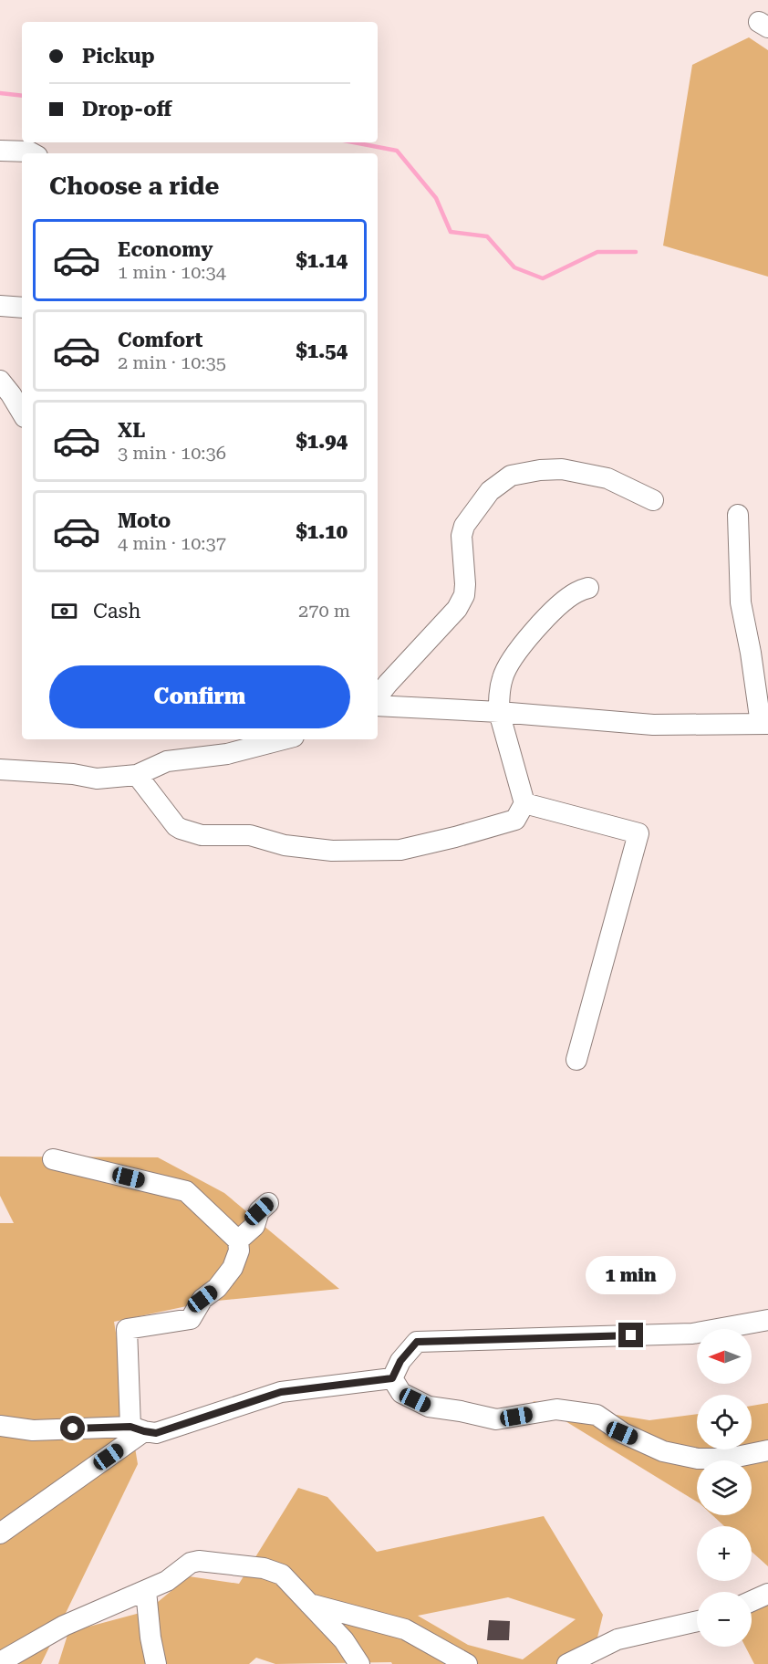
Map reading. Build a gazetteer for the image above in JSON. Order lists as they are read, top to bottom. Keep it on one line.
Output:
{"north":"left","page":{"banner":["Pickup","Drop-off"],"heading":"Choose a ride","list":[{"name":"Economy","note":"1 min · 10:34","value":"$1.14"},{"name":"Comfort","note":"2 min · 10:35","value":"$1.54"},{"name":"XL","note":"3 min · 10:36","value":"$1.94"},{"name":"Moto","note":"4 min · 10:37","value":"$1.10"}],"pay":["Cash","270 m"],"buttons":"Confirm","bubble":"1 min","map_buttons":["+","−"]}}
